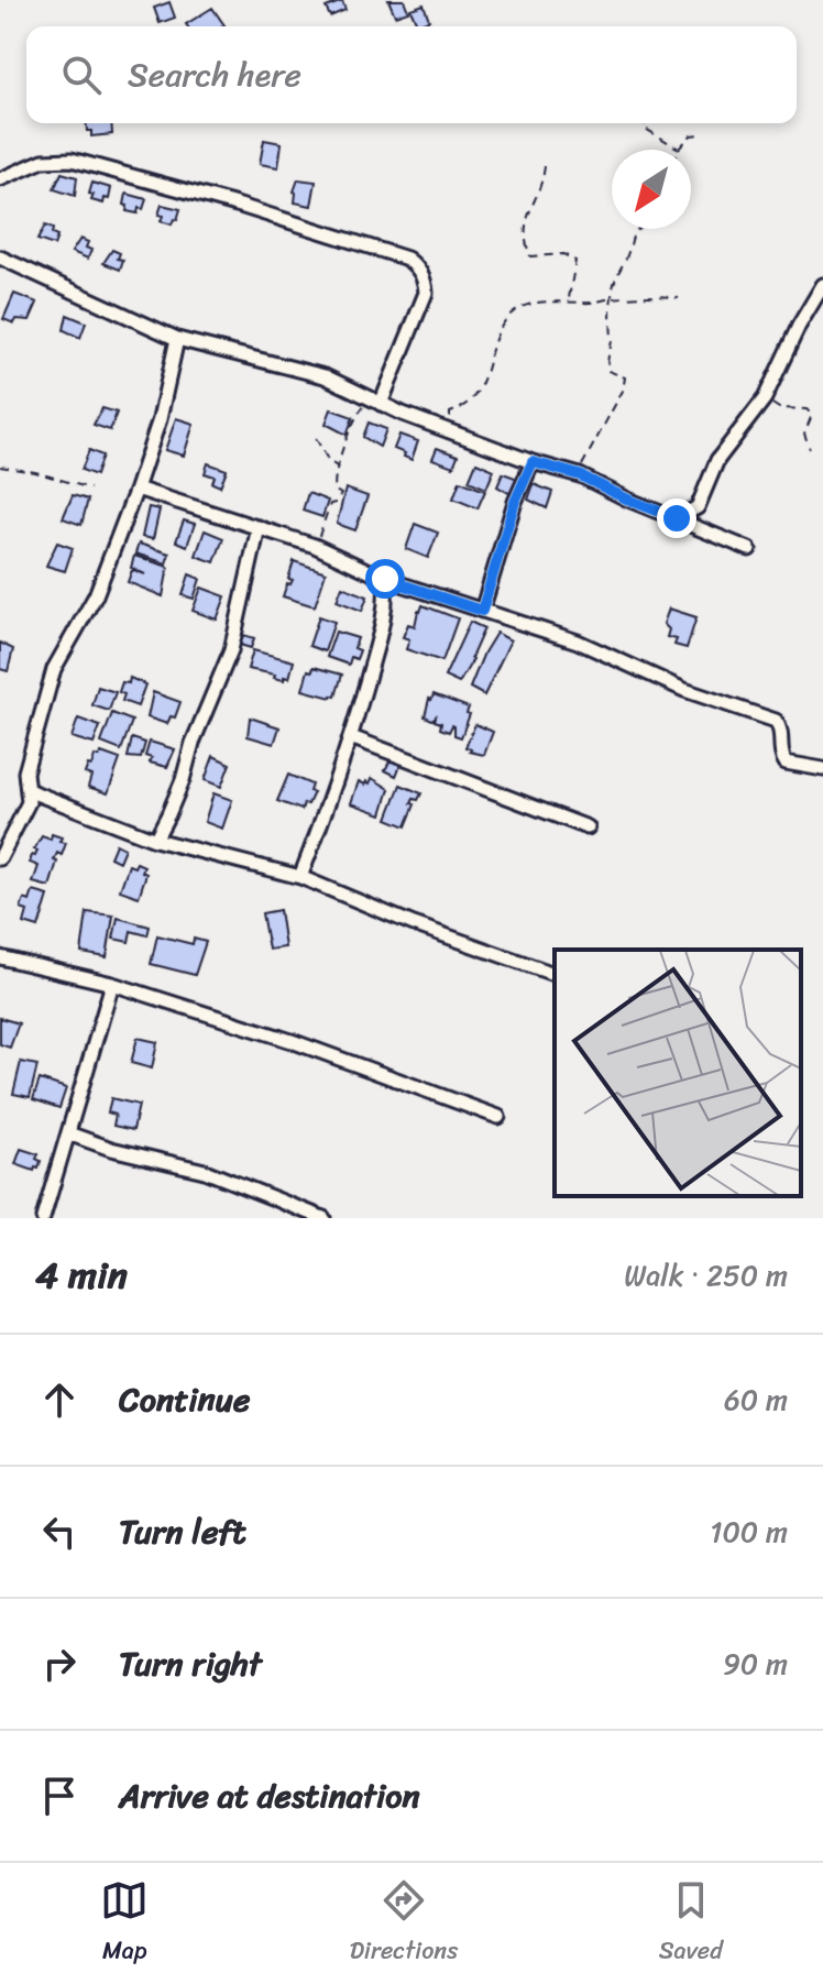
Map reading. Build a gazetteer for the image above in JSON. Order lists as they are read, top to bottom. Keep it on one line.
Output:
{"north":"bottom left","page":{"search":"Search here","heading":["4 min","Walk · 250 m"],"list":[["Continue","60 m"],["Turn left","100 m"],["Turn right","90 m"],"Arrive at destination"],"nav":["Map","Directions","Saved"]}}
